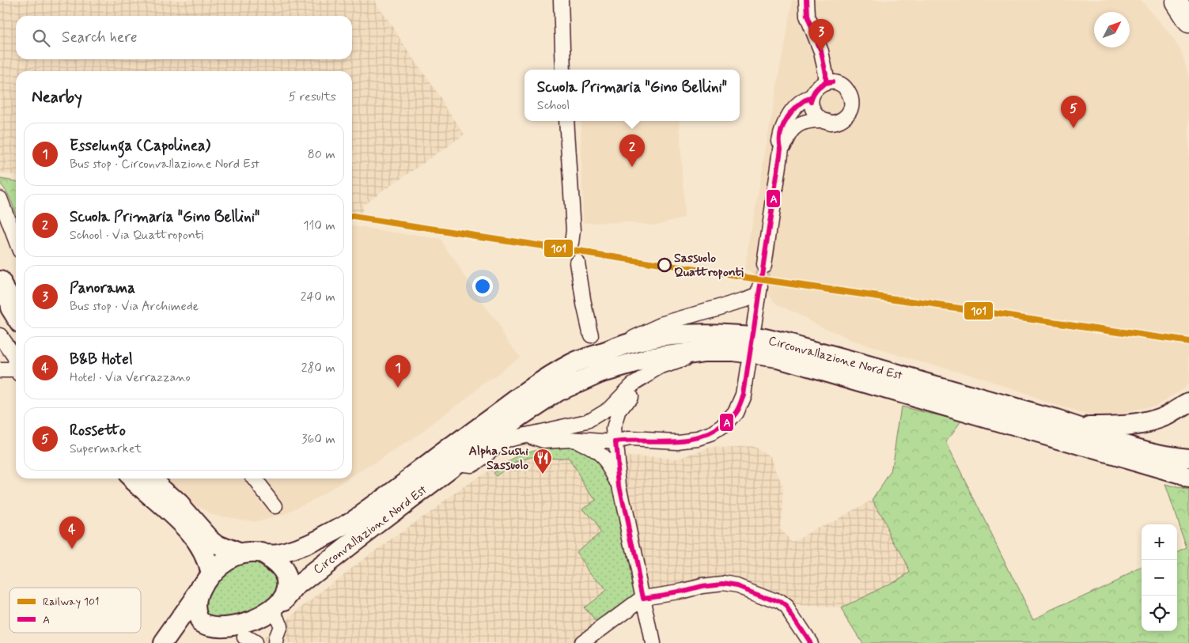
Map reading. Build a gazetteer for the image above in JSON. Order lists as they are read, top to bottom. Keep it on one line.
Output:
{"streets":{"main road":["Circonvallazione Nord Est"]},"places":{"other":["Sassuolo Quattroponti"],"restaurant":["Alpha Sushi Sassuolo"]},"lines":["transit line A","rail line 101"],"legend":["Railway 101","A"],"north":"top right","page":{"search":"Search here","pins":["3","5","2","1","4"],"popup":["Scuola Primaria \"Gino Bellini\"","School"],"heading":["Nearby","5 results"],"list":[{"mark":"1","name":"Esselunga (Capolinea)","note":"Bus stop · Circonvallazione Nord Est","value":"80 m"},{"mark":"2","name":"Scuola Primaria \"Gino Bellini\"","note":"School · Via Quattroponti","value":"110 m"},{"mark":"3","name":"Panorama","note":"Bus stop · Via Archimede","value":"240 m"},{"mark":"4","name":"B&B Hotel","note":"Hotel · Via Verrazzano","value":"280 m"},{"mark":"5","name":"Rossetto","note":"Supermarket","value":"360 m"}],"map_buttons":["+","−"]}}
